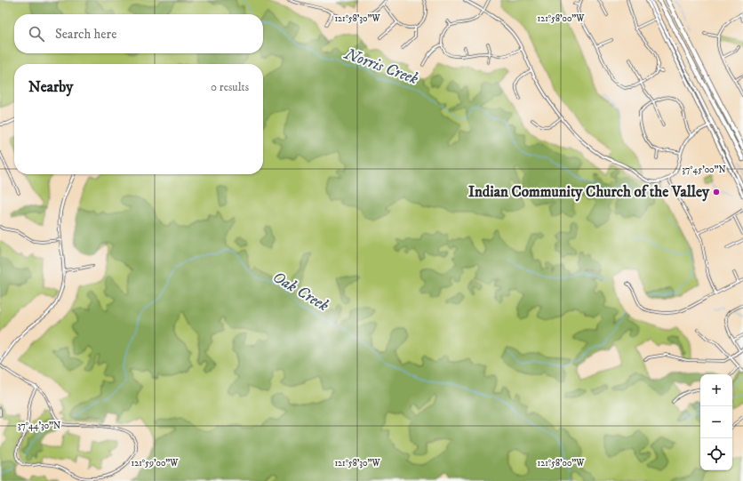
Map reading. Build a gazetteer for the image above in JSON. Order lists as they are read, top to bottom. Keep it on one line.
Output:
{"water":["Norris Creek","Oak Creek"],"places":["Indian Community Church of the Valley"],"page":{"search":"Search here","heading":["Nearby","0 results"],"map_buttons":["+","−"]},"coordinates":["121°58'30\"W","121°58'00\"W","37°45'00\"N","37°44'30\"N","121°59'00\"W"]}
